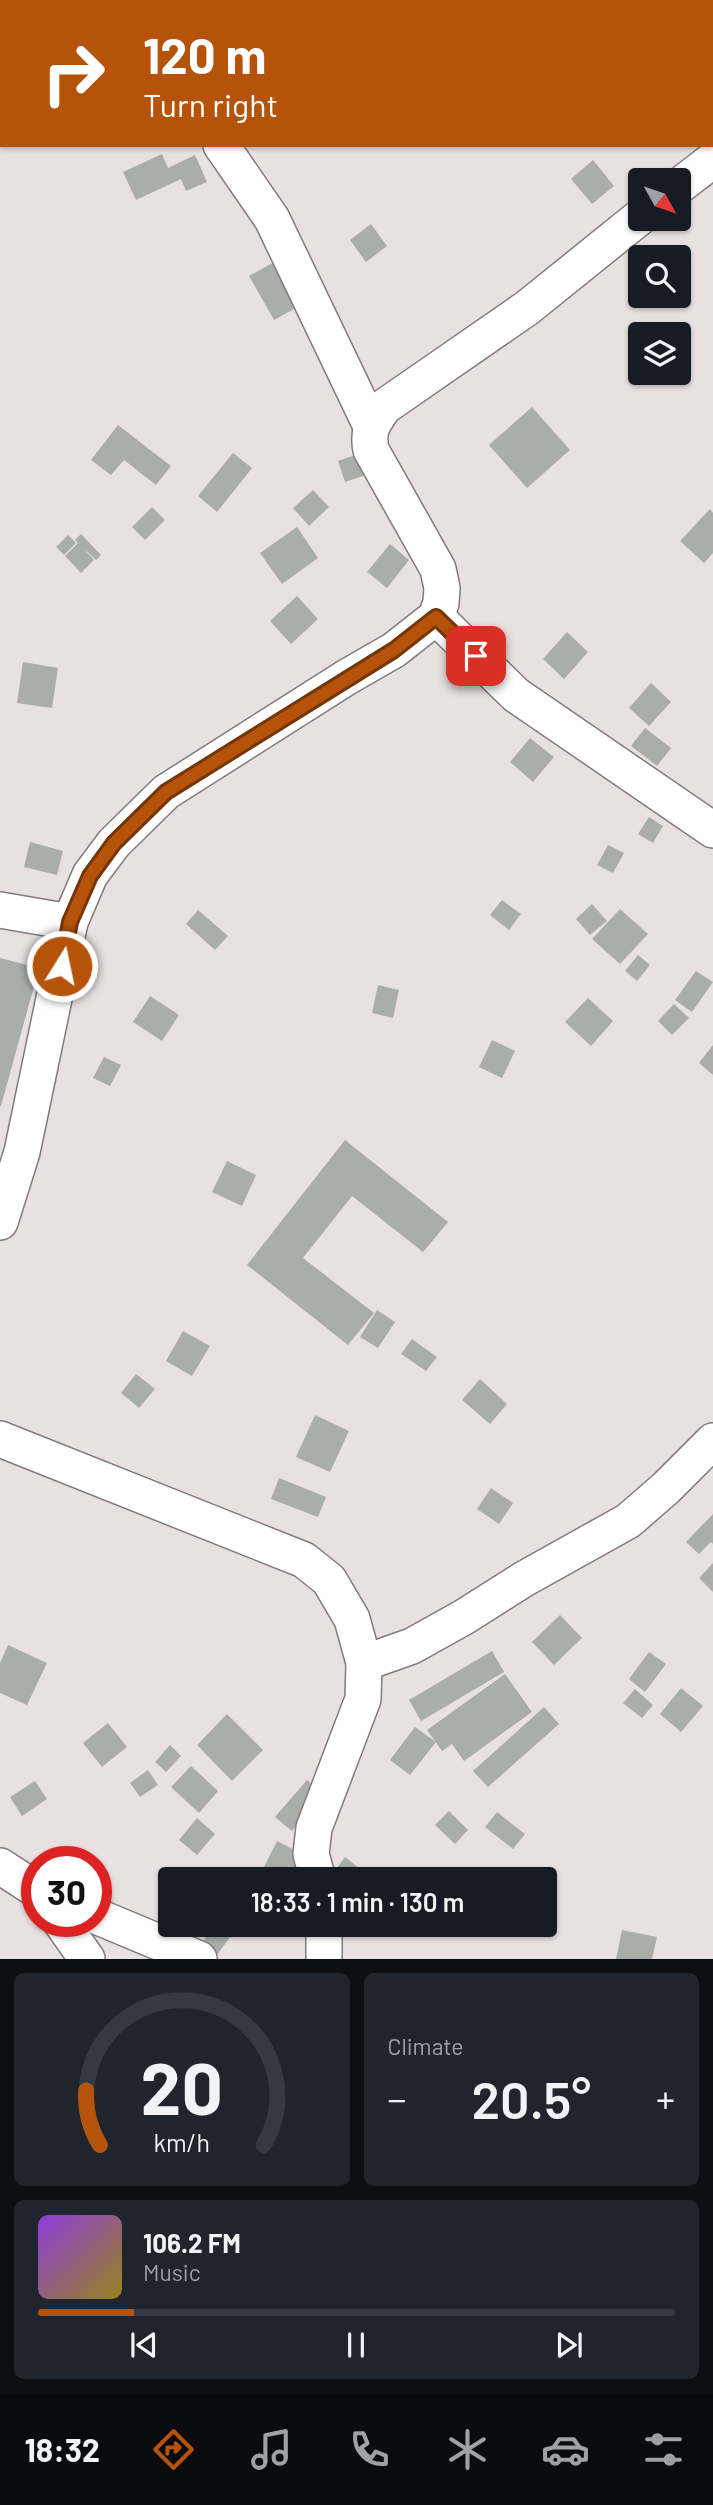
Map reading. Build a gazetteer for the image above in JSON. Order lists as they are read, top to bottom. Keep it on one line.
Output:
{"north":"bottom right","page":{"turn":["120 m","Turn right"],"limit":"30","trip":"18:33 · 1 min · 130 m","tile":"Climate","heat":["−","20.5°","+"],"song":["106.2 FM","Music"],"tabs":"18:32","gauge":["20","km/h"]}}
